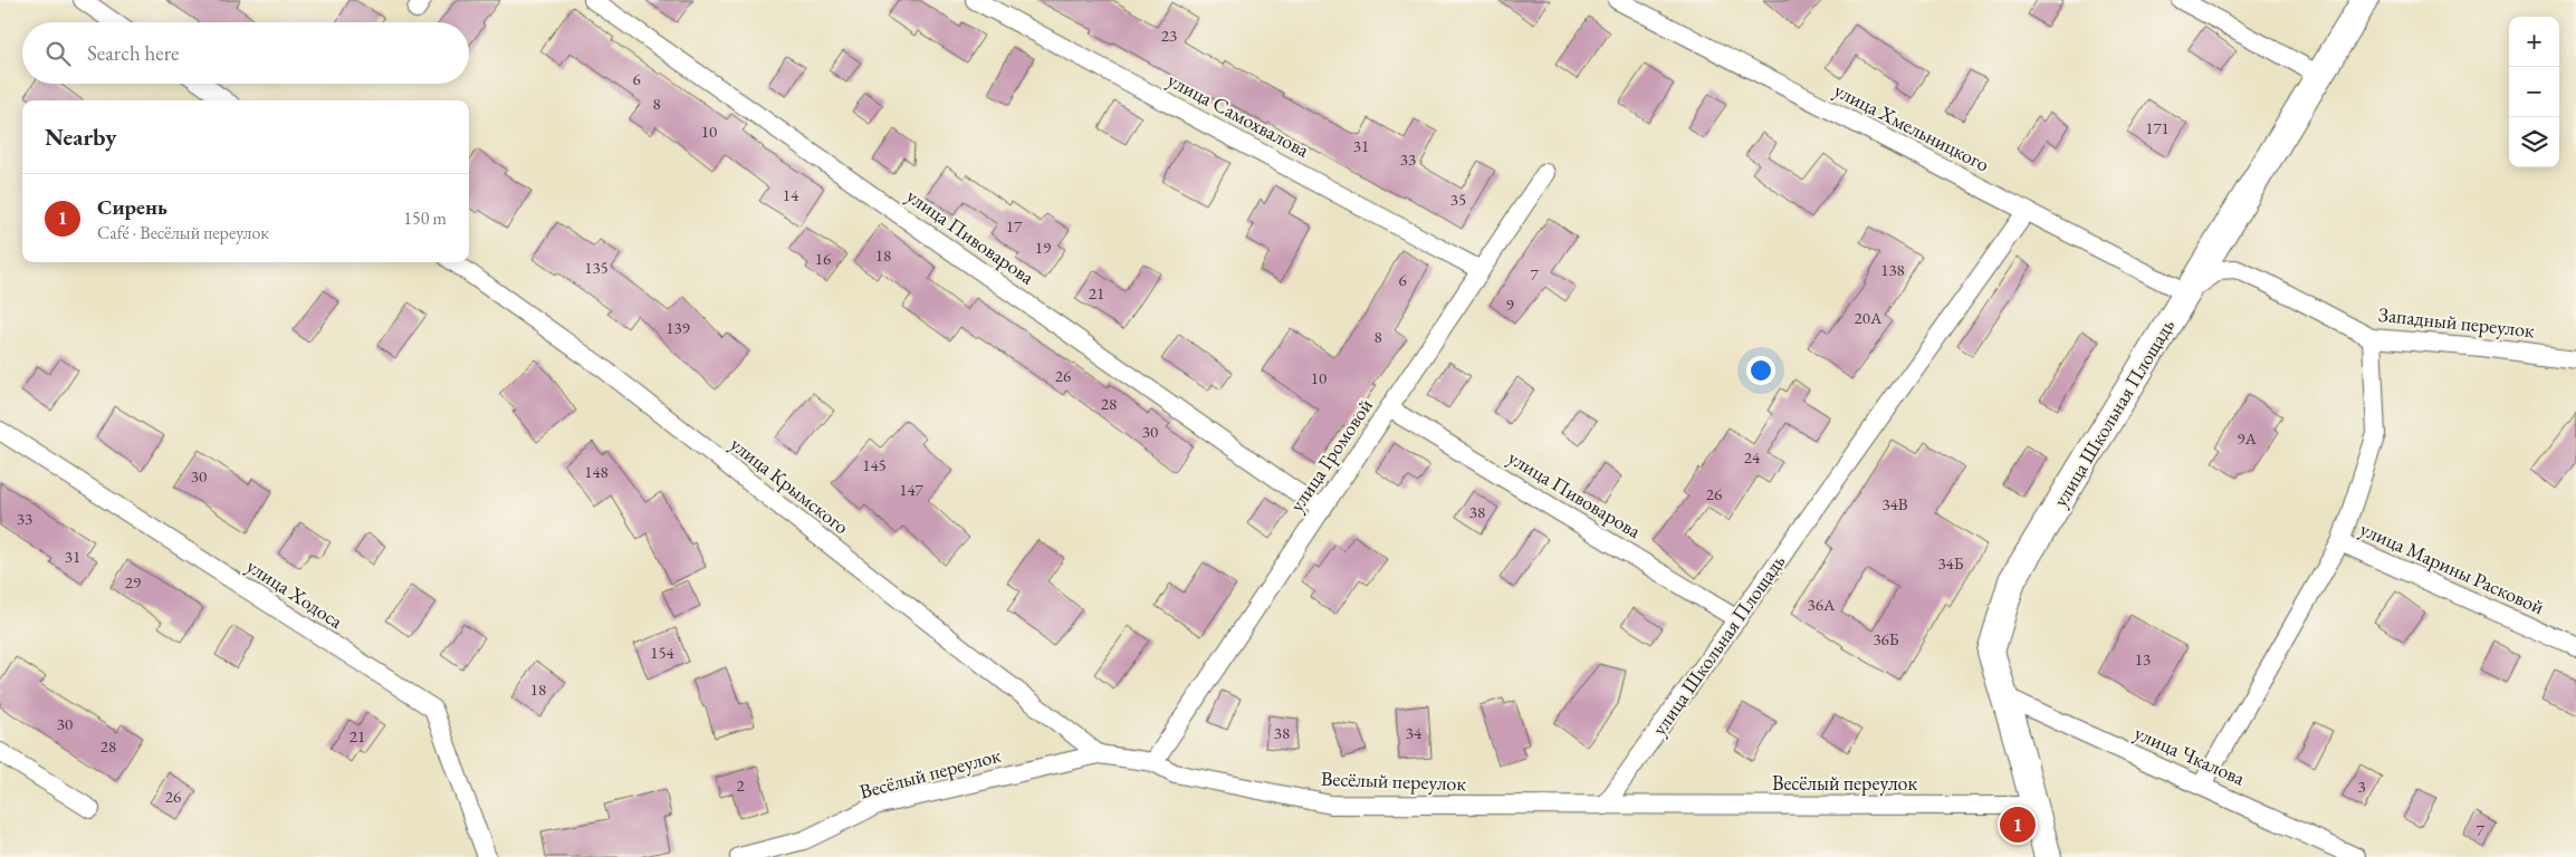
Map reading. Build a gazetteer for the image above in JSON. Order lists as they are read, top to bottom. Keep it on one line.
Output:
{"streets":{"main road":["улица Школьная Площадь"],"street":["улица Самохвалова","улица Хмельницкого","улица Пивоварова","Западный переулок","улица Громовой","улица Крымского","улица Марины Расковой","улица Ходоса","улица Чкалова","Весёлый переулок"]},"crossings":[["улица Самохвалова","улица Громовой"],["улица Хмельницкого","Западный переулок"],["улица Хмельницкого","улица Школьная Площадь"],["улица Пивоварова","улица Школьная Площадь"],["улица Пивоварова","улица Громовой"],["Западный переулок","улица Школьная Площадь"],["улица Школьная Площадь","улица Чкалова"],["улица Школьная Площадь","Весёлый переулок"],["улица Громовой","Весёлый переулок"],["улица Крымского","Весёлый переулок"]],"house_numbers":["23","6","8","171","10","31","33","14","35","17","19","18","16","135","138","7","6","21","9","20А","139","8","26","10","28","30","9А","24","145","148","30","147","26","34В","38","33","31","34Б","29","36А","36Б","154","13","18","30","38","34","21","28","2","3","26","7"],"page":{"map_buttons":["+","−"],"search":"Search here","heading":"Nearby","list":[{"mark":"1","name":"Сирень","note":"Café · Весёлый переулок","value":"150 m"}],"pins":"1"}}
